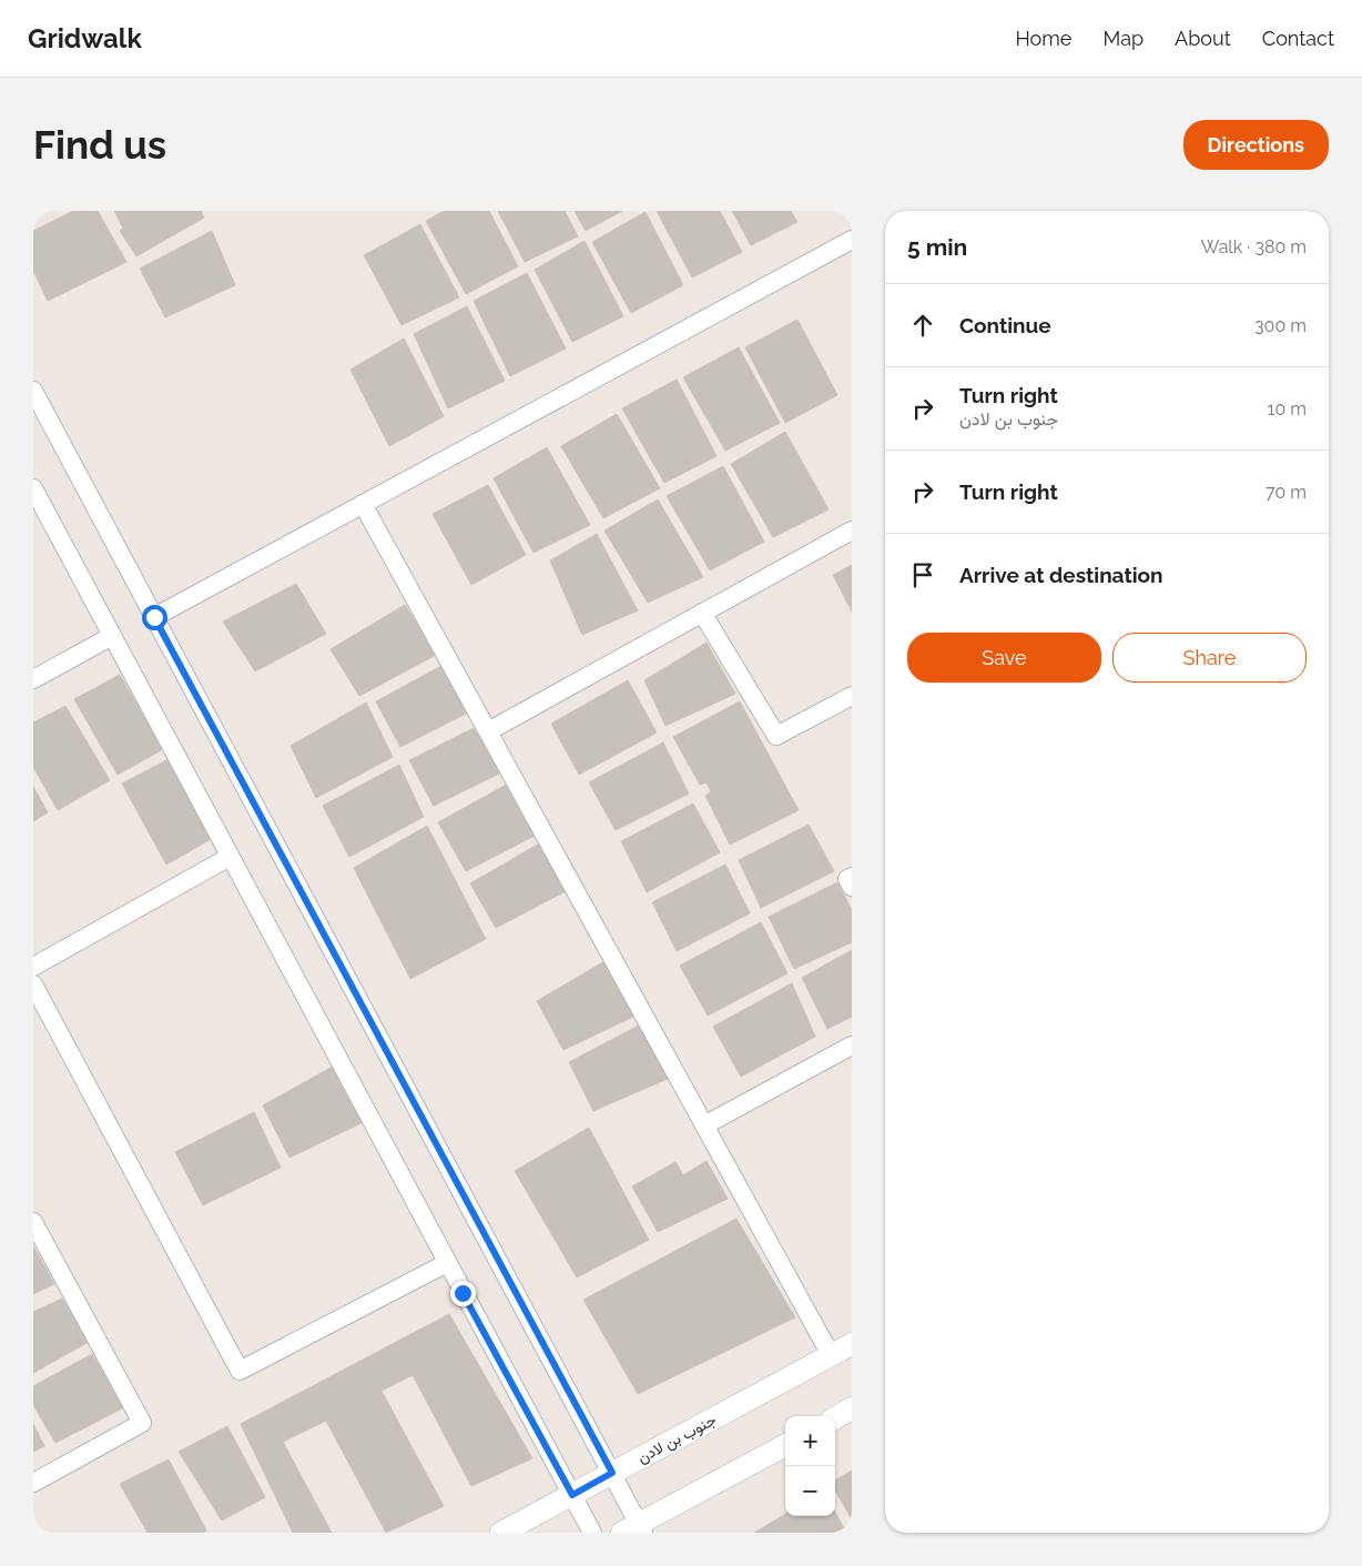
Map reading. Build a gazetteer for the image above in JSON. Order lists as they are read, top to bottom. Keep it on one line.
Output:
{"streets":{"street":["جنوب بن لادن"]},"page":{"header":"Gridwalk","nav":["Home","Map","About","Contact"],"buttons":["Directions",["Save","Share"]],"title":"Find us","heading":["5 min","Walk · 380 m"],"list":[["Continue","300 m"],["Turn right","جنوب بن لادن","10 m"],["Turn right","70 m"],"Arrive at destination"],"map_buttons":["+","−"]}}
